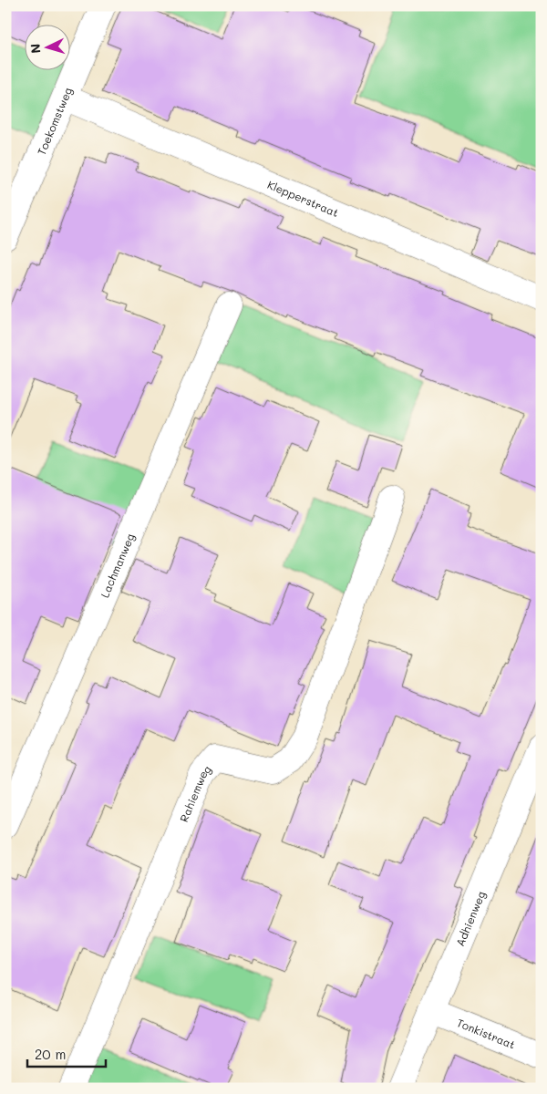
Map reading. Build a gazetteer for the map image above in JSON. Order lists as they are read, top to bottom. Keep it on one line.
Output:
{"streets":{"street":["Toekomstweg","Klepperstraat","Lachmanweg","Rahiemweg","Adhienweg","Tonkistraat"]},"crossings":[["Toekomstweg","Klepperstraat"],["Adhienweg","Tonkistraat"]],"scale_bar":"20 m","north":"left"}
